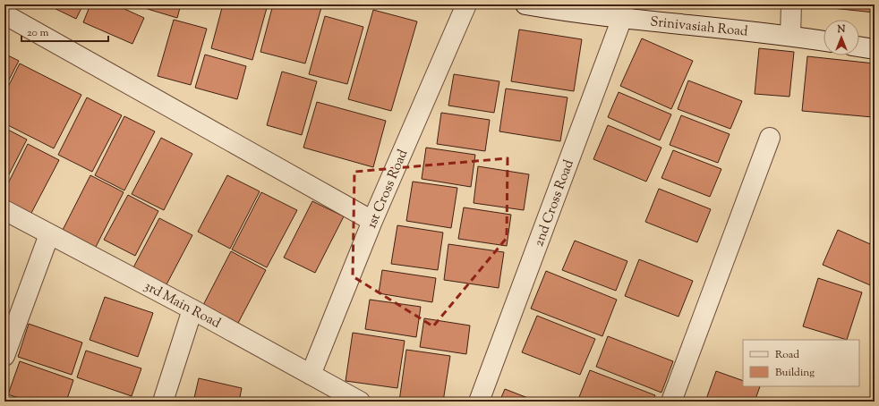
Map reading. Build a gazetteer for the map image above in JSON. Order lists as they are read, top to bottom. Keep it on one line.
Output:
{"streets":{"street":["Srinivasiah Road","1st Cross Road","2nd Cross Road","3rd Main Road"]},"crossings":[["Srinivasiah Road","2nd Cross Road"],["1st Cross Road","3rd Main Road"]],"legend":["Road","Building"],"scale_bar":"20 m","north":"top"}
